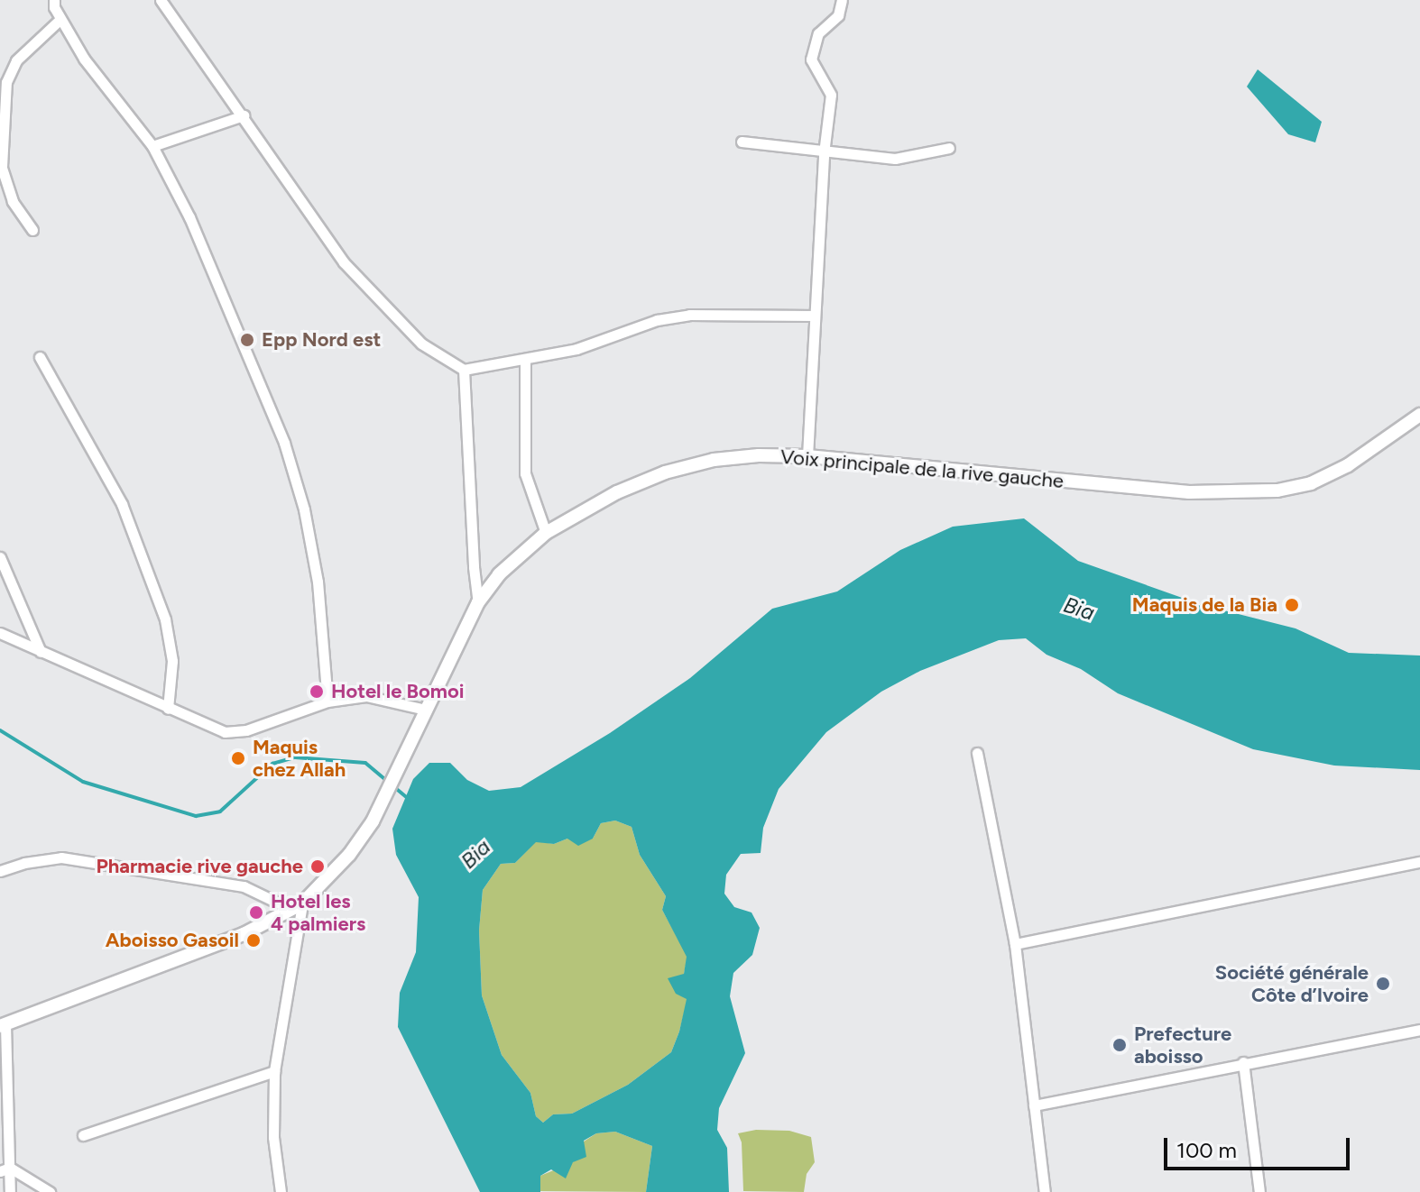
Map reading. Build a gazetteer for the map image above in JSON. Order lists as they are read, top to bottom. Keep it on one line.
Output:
{"streets":{"street":["Voix principale de la rive gauche"]},"water":["Bia"],"places":["Epp Nord est","Maquis de la Bia","Hotel le Bomoi","Maquis chez Allah","Pharmacie rive gauche","Hotel les 4 palmiers","Aboisso Gasoil","Société générale Côte d’Ivoire","Prefecture aboisso"],"scale_bar":"100 m"}
